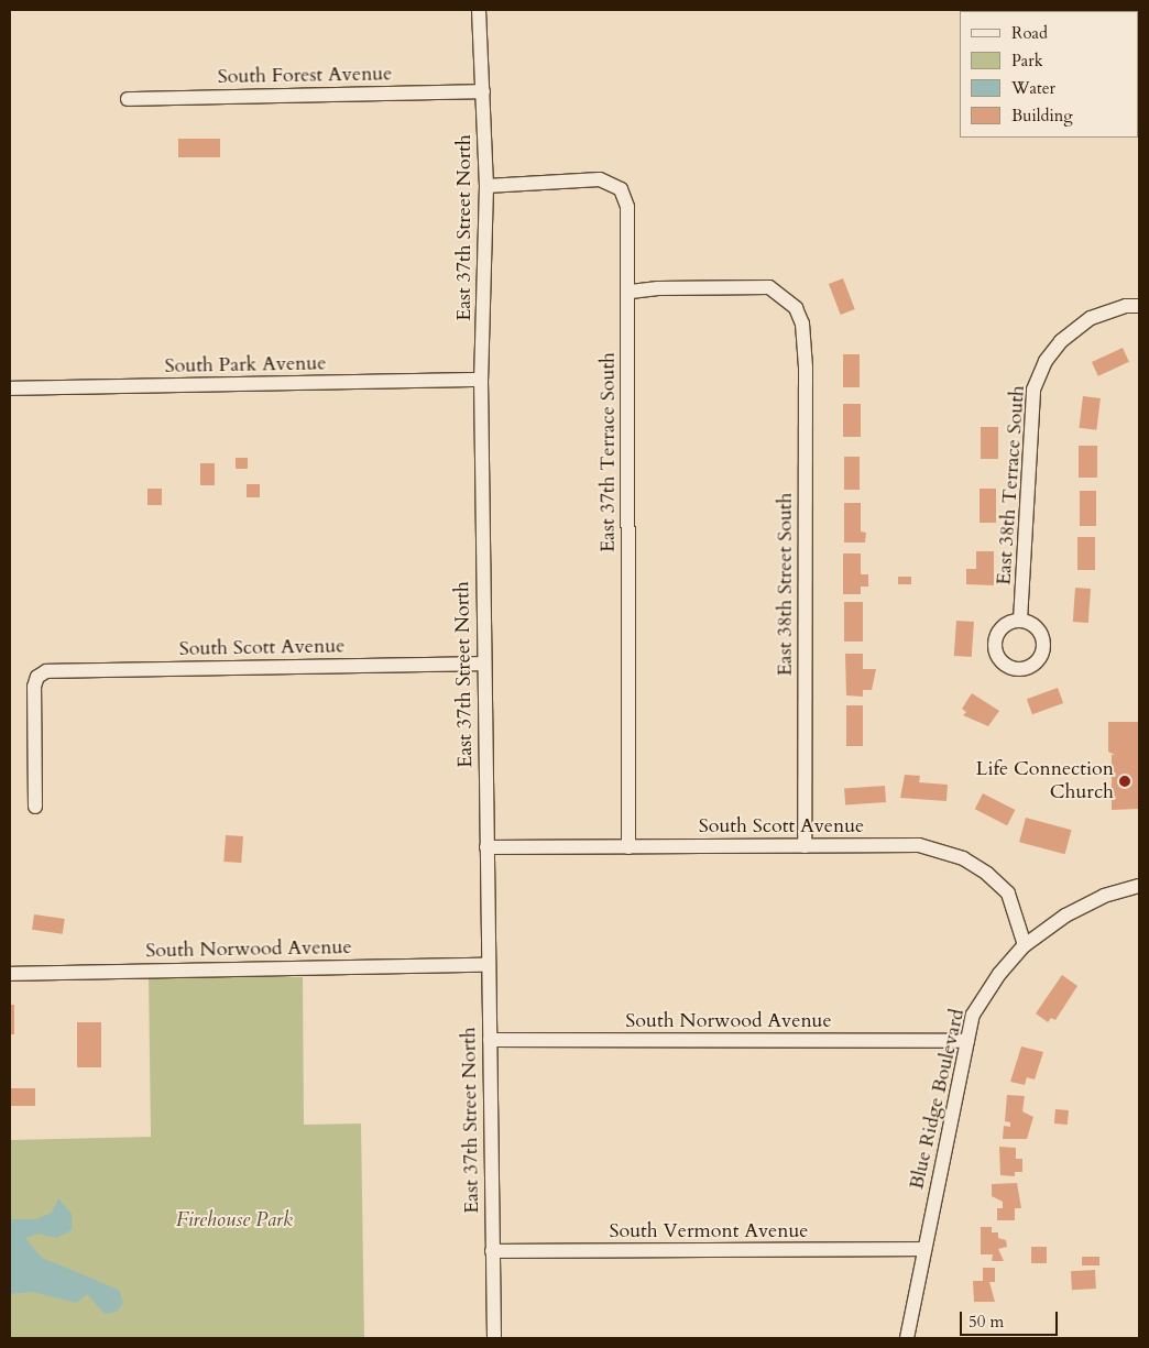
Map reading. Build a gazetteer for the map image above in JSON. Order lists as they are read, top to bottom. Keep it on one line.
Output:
{"streets":{"street":["South Forest Avenue","East 37th Street North","South Park Avenue","East 37th Terrace South","East 38th Terrace South","East 38th Street South","South Scott Avenue","South Norwood Avenue","Blue Ridge Boulevard","South Vermont Avenue"]},"crossings":[["South Forest Avenue","East 37th Street North"],["East 37th Street North","South Park Avenue"],["East 37th Street North","East 37th Terrace South"],["East 37th Street North","South Scott Avenue"],["East 37th Street North","South Norwood Avenue"],["East 37th Street North","South Vermont Avenue"],["East 37th Terrace South","East 38th Street South"],["East 37th Terrace South","South Scott Avenue"],["East 38th Street South","South Scott Avenue"],["South Scott Avenue","Blue Ridge Boulevard"],["South Norwood Avenue","Blue Ridge Boulevard"],["Blue Ridge Boulevard","South Vermont Avenue"]],"parks":["Firehouse Park"],"places":["Life Connection Church"],"legend":["Road","Park","Water","Building"],"scale_bar":"50 m"}
